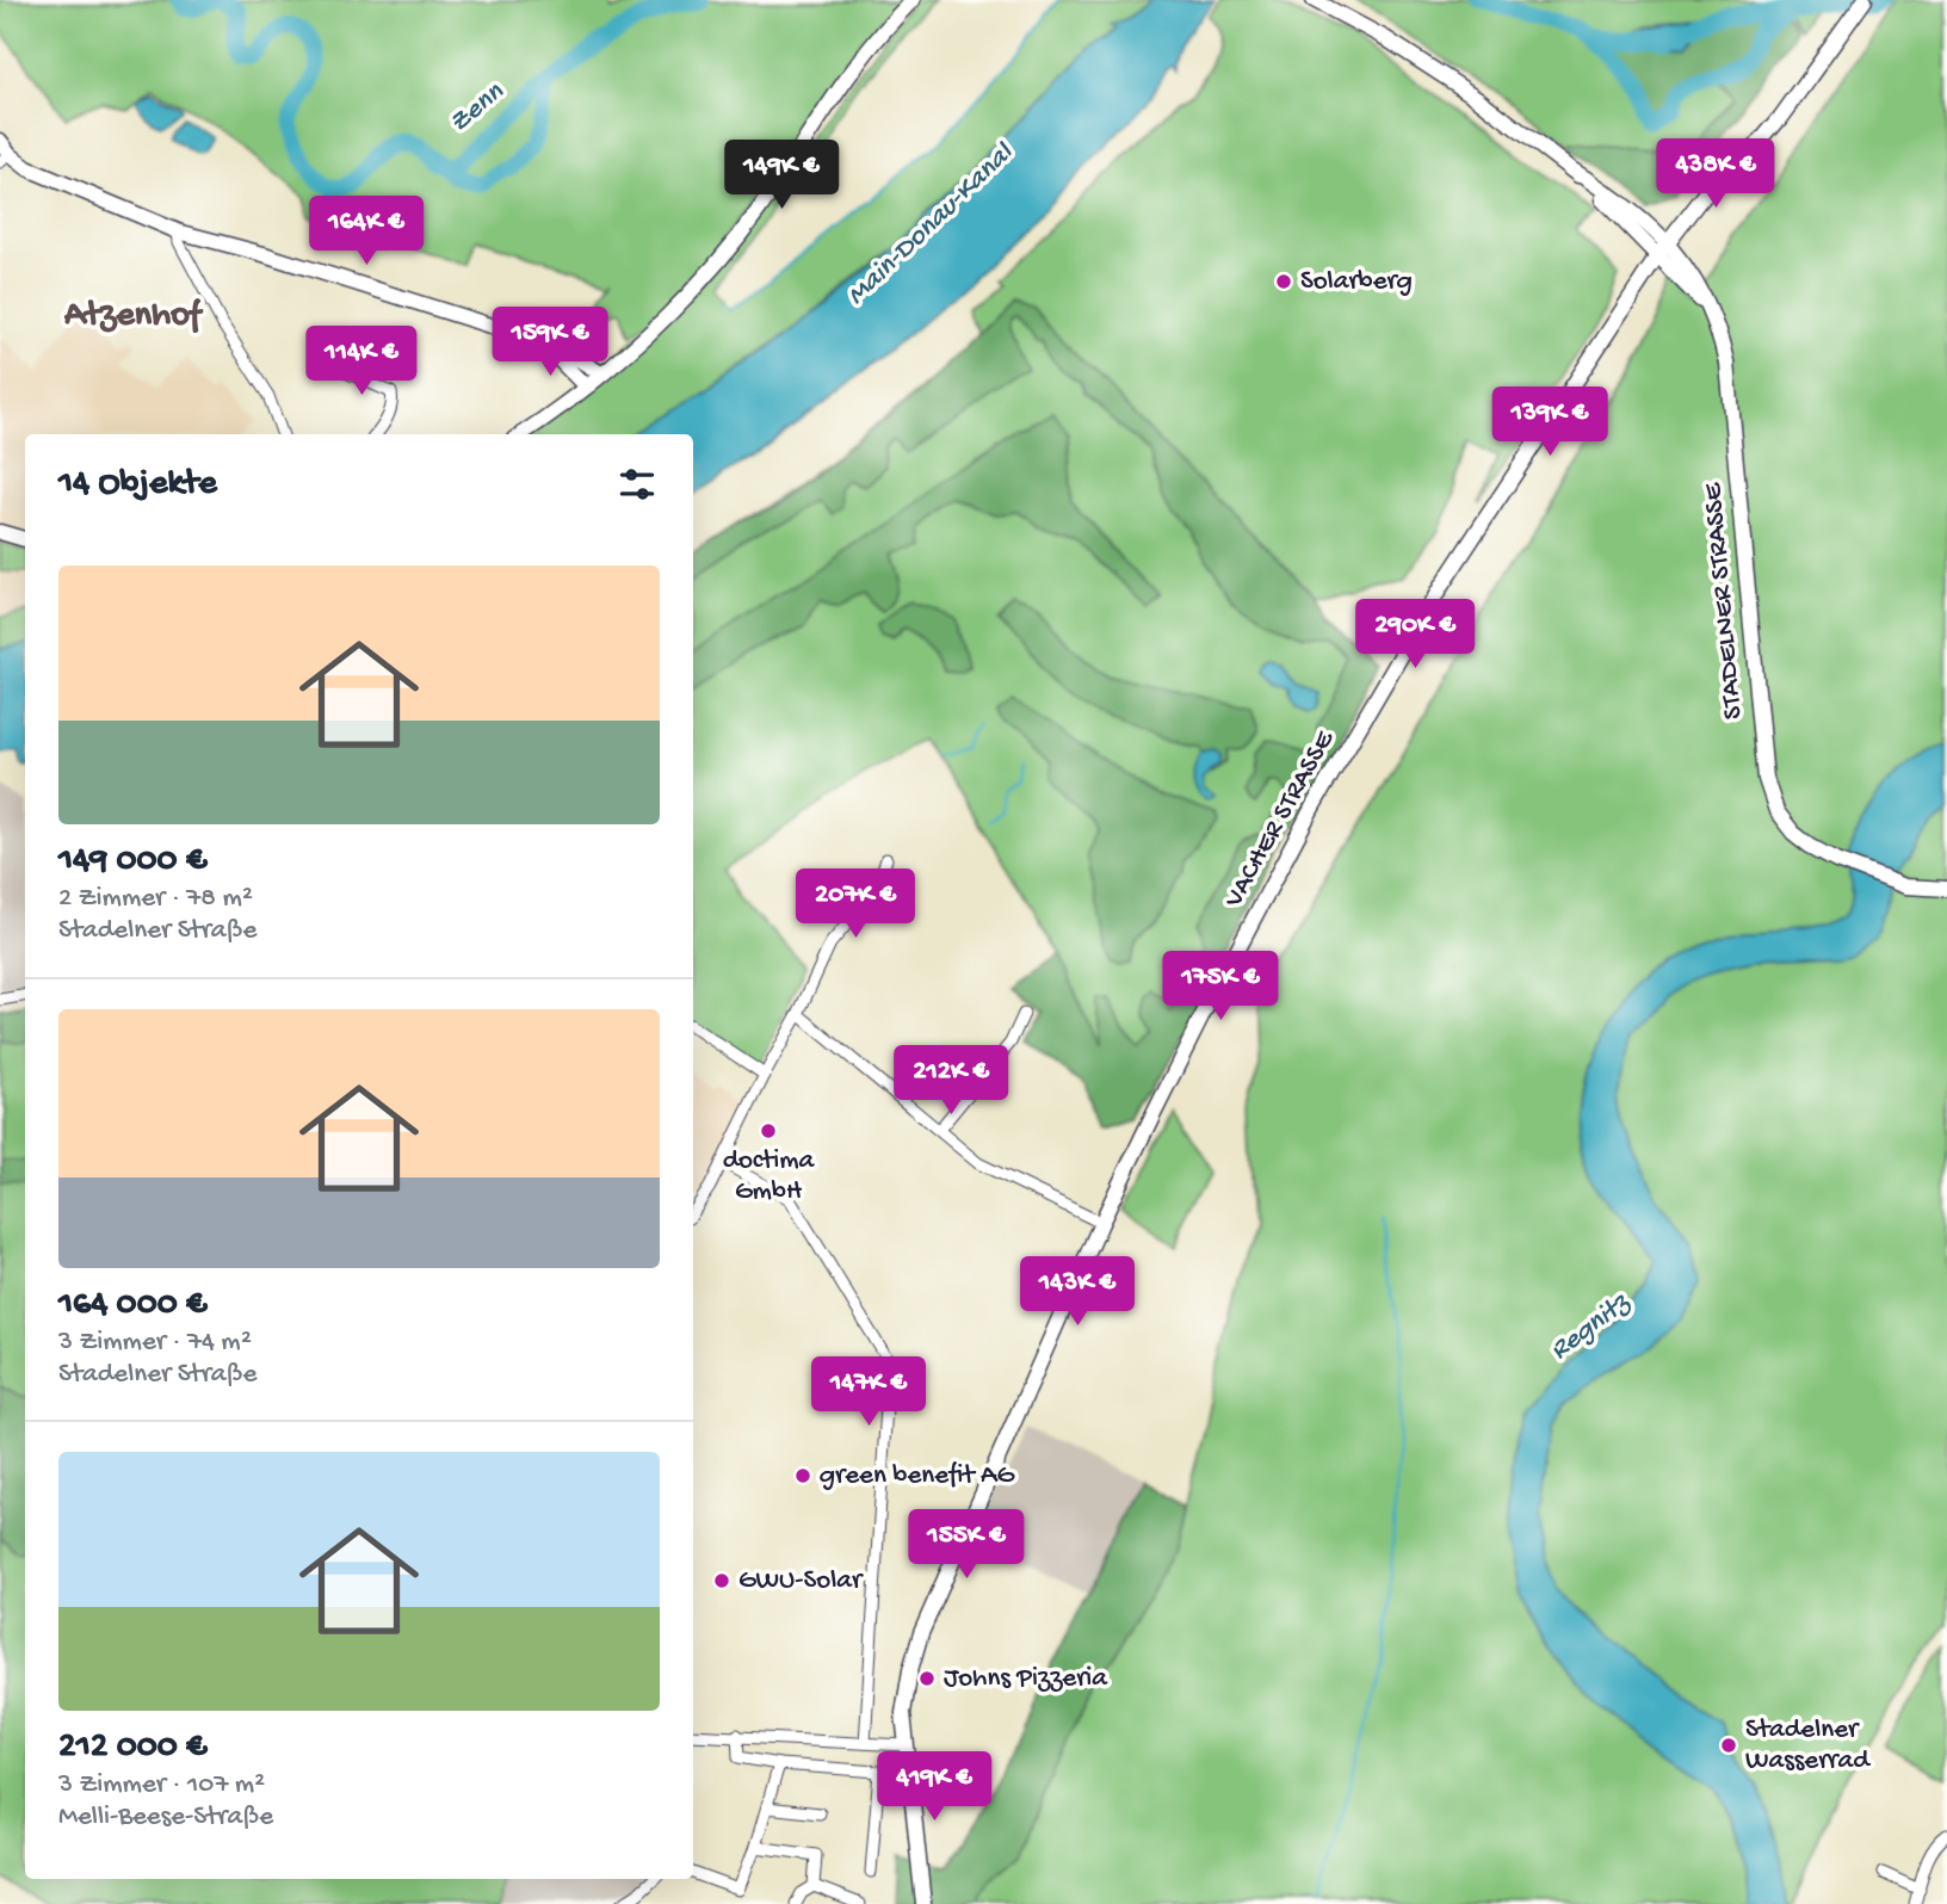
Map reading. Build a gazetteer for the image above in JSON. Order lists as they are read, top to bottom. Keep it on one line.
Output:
{"streets":{"street":["STADELNER STRASSE","VACHER STRASSE"]},"crossings":[["STADELNER STRASSE","VACHER STRASSE"]],"districts":["Atzenhof"],"water":["Zenn","Main-Donau-Kanal","Regnitz"],"places":["Solarberg","doctima GmbH","green benefit AG","GWU-Solar","Johns Pizzeria","Stadelner Wasserrad"],"page":{"price":["438K €","149K €","164K €","159K €","114K €","139K €","290K €","207K €","175K €","212K €","143K €","147K €","155K €","419K €"],"heading":"14 Objekte","list":[{"name":"149 000 €","note":"2 Zimmer · 78 m² · Stadelner Straße"},{"name":"164 000 €","note":"3 Zimmer · 74 m² · Stadelner Straße"},{"name":"212 000 €","note":"3 Zimmer · 107 m² · Melli-Beese-Straße"}]}}
